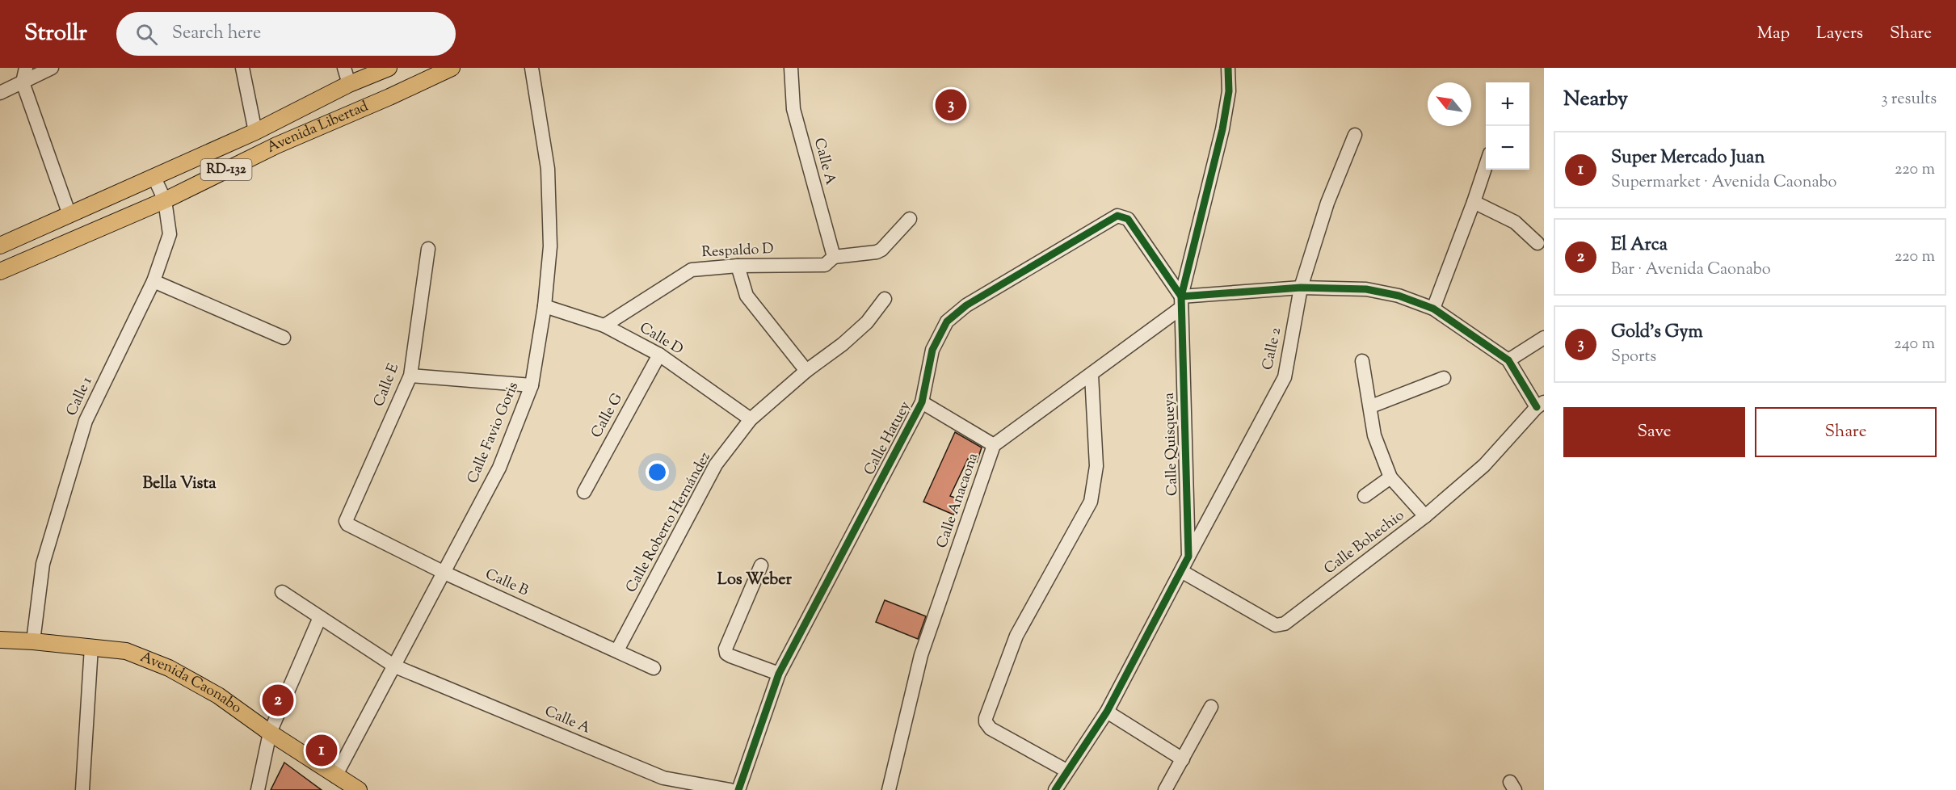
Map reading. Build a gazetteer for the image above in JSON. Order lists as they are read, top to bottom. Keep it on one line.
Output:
{"streets":{"main road":["Avenida Libertad","RD-132","Avenida Caonabo"],"street":["Calle A","Respaldo D","Calle D","Calle 2","Calle E","Calle 1","Calle G","Calle Favio Goris","Calle Hatuey","Calle Quisqueya","Calle Anacaona","Calle Roberto Hernández","Calle Bohechio","Calle B"]},"crossings":[["Avenida Libertad","Calle 1"],["Calle A","Respaldo D"],["Calle A","Calle Favio Goris"],["Respaldo D","Calle D"],["Calle D","Calle G"],["Calle D","Calle Favio Goris"],["Calle D","Calle Roberto Hernández"],["Calle 2","Calle Quisqueya"],["Calle E","Calle B"],["Calle 1","Avenida Caonabo"],["Calle Favio Goris","Calle B"],["Calle Favio Goris","Avenida Caonabo"],["Calle Hatuey","Calle Quisqueya"],["Calle Hatuey","Calle Anacaona"],["Calle Quisqueya","Calle Anacaona"],["Calle Quisqueya","Calle Bohechio"],["Calle Roberto Hernández","Calle B"]],"districts":["Bella Vista","Los Weber"],"north":"top left","page":{"header":"Strollr","search":"Search here","nav":["Map","Layers","Share"],"heading":["Nearby","3 results"],"map_buttons":["+","−"],"pins":["3","2","1"],"list":[{"mark":"1","name":"Super Mercado Juan","note":"Supermarket · Avenida Caonabo","value":"220 m"},{"mark":"2","name":"El Arca","note":"Bar · Avenida Caonabo","value":"220 m"},{"mark":"3","name":"Gold's Gym","note":"Sports","value":"240 m"}],"buttons":["Save","Share"]}}
